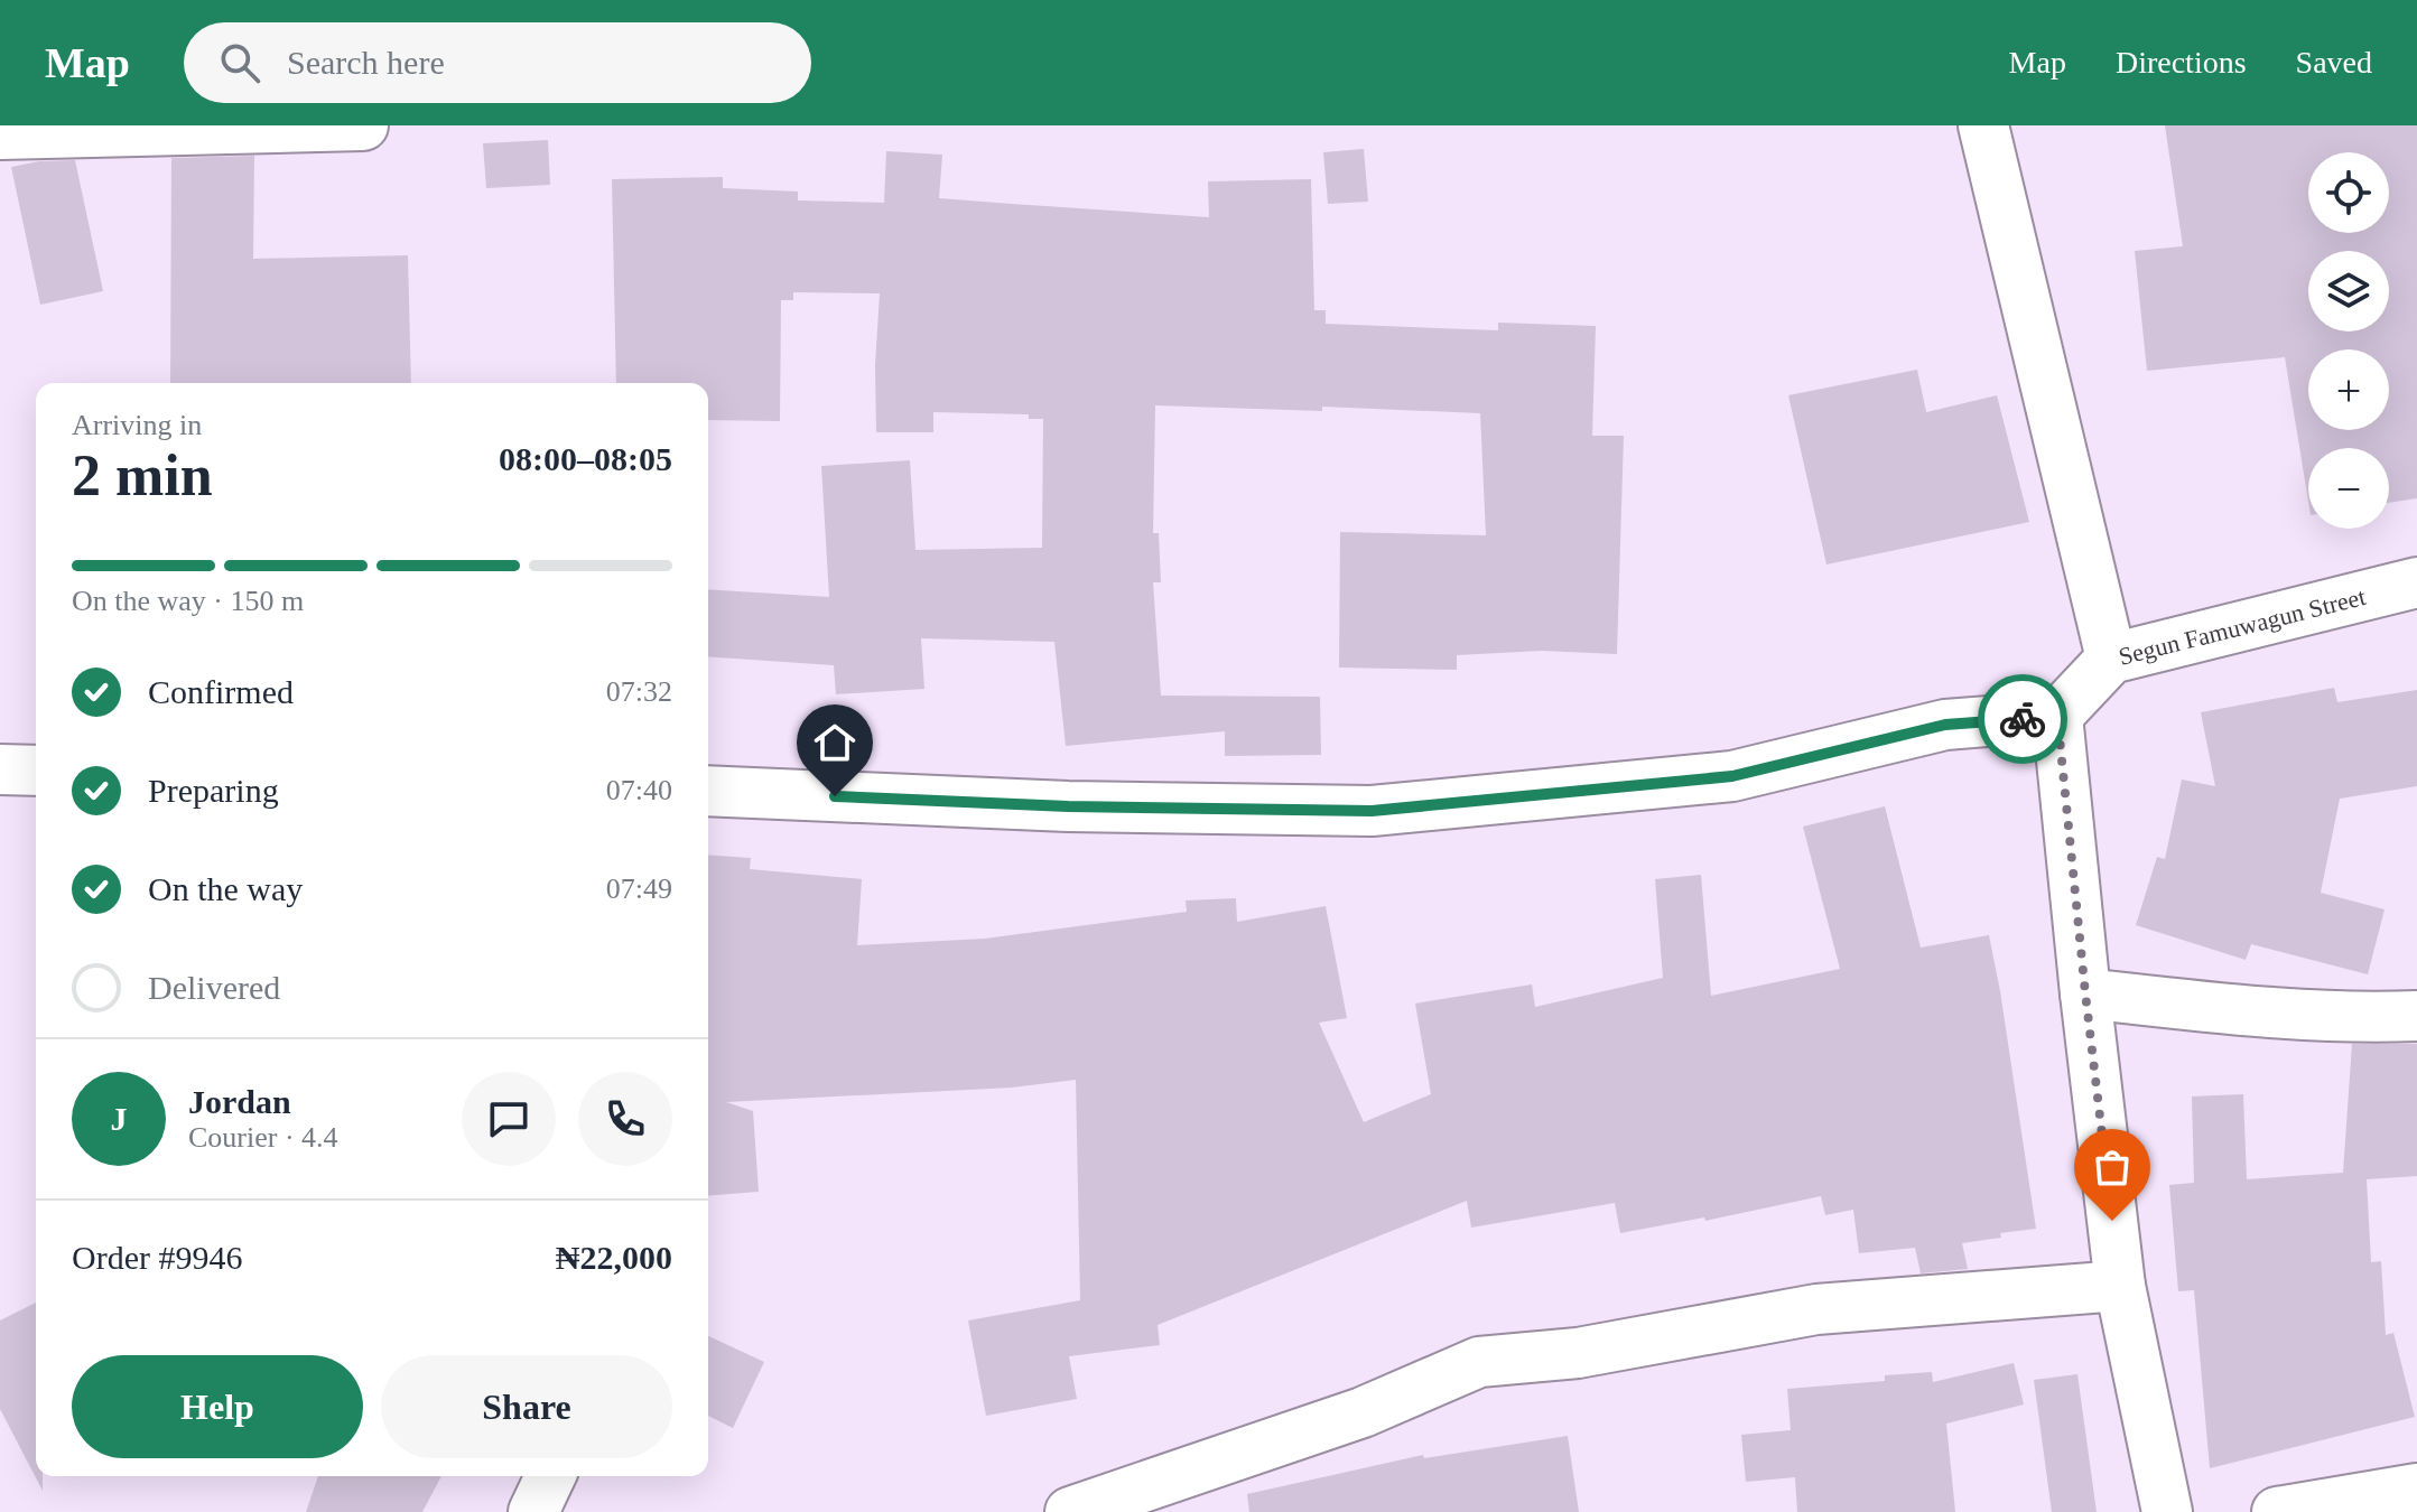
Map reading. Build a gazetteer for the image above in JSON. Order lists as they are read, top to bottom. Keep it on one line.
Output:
{"streets":{"street":["Segun Famuwagun Street"]},"page":{"header":"Map","search":"Search here","nav":["Map","Directions","Saved"],"map_buttons":["+","−"],"heading":["2 min","Arriving in","08:00–08:05"],"panel":["Jordan","Courier · 4.4","Order #9946","₦22,000"],"bar":"On the way · 150 m","list":[["Confirmed","07:32"],["Preparing","07:40"],["On the way","07:49"],"Delivered"],"round":"J","buttons":["Help","Share"]}}
